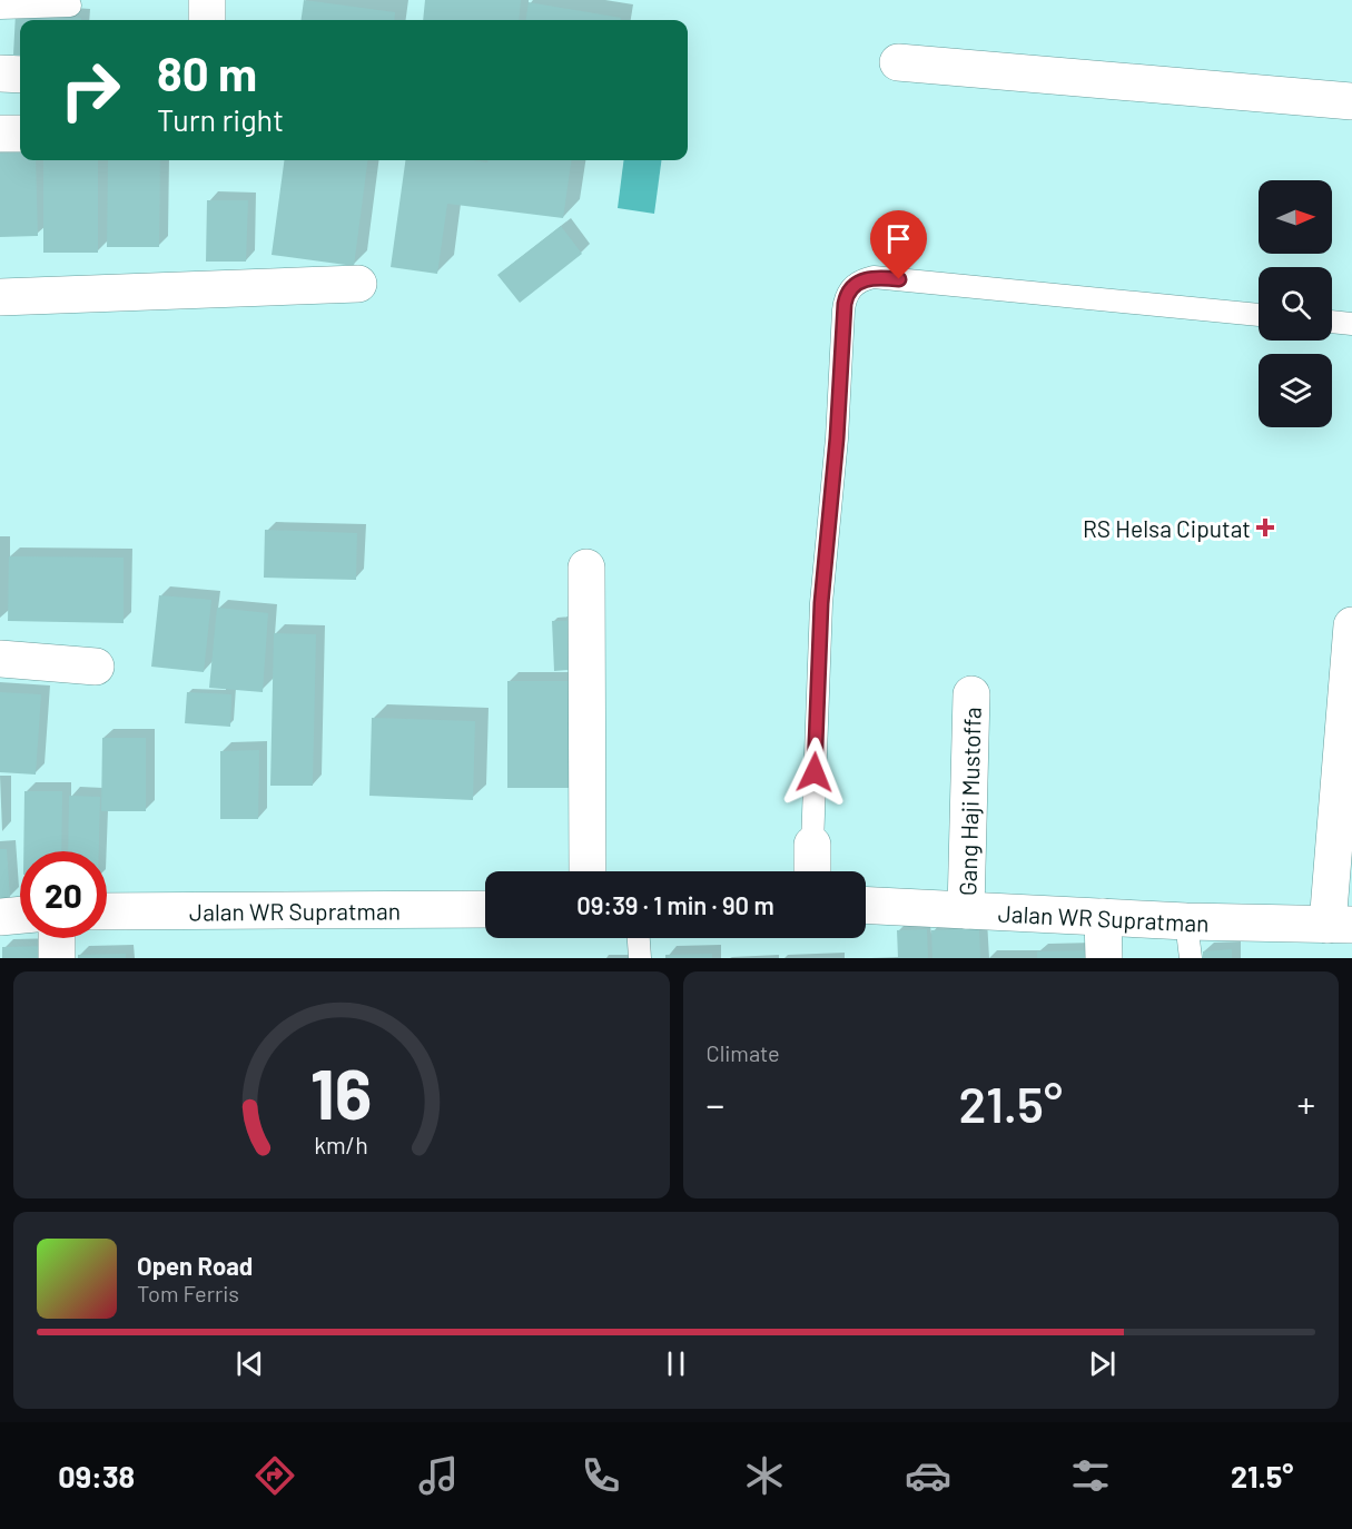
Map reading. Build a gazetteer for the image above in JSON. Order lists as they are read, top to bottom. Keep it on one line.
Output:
{"streets":{"street":["Gang Haji Mustoffa","Jalan WR Supratman"]},"crossings":[["Gang Haji Mustoffa","Jalan WR Supratman"]],"places":{"health":["RS Helsa Ciputat"]},"north":"right","page":{"turn":["80 m","Turn right"],"limit":"20","trip":"09:39 · 1 min · 90 m","tile":"Climate","heat":["−","21.5°","+"],"song":["Open Road","Tom Ferris"],"tabs":["09:38","21.5°"],"gauge":["16","km/h"]}}
